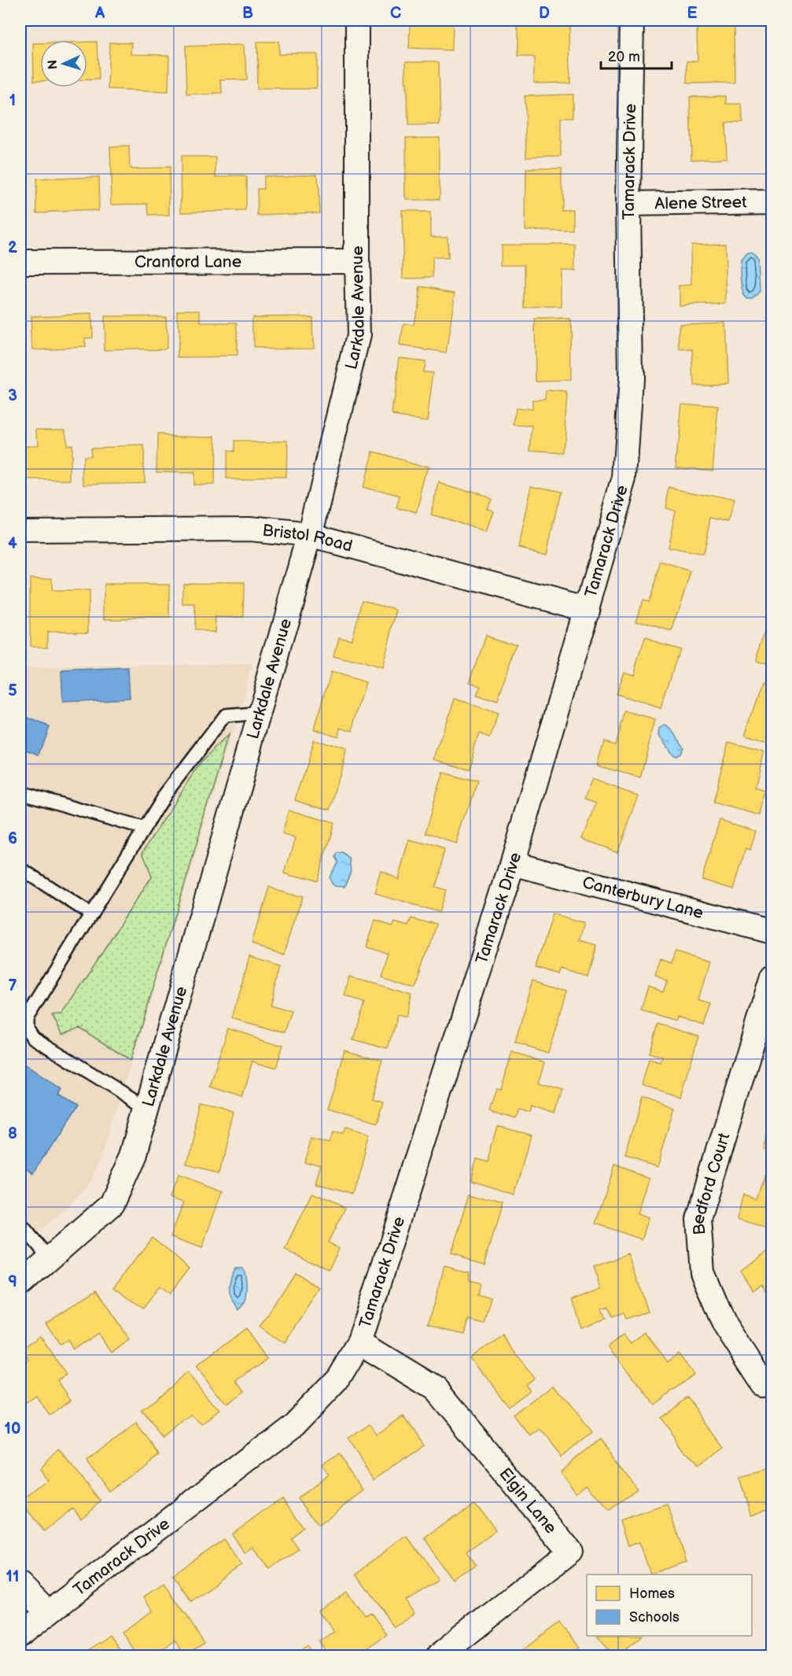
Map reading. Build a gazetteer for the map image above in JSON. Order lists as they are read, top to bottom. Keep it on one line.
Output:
{"streets":{"street":["Tamarack Drive","Alene Street","Cranford Lane","Larkdale Avenue","Bristol Road","Canterbury Lane","Bedford Court","Elgin Lane"]},"crossings":[["Tamarack Drive","Alene Street"],["Tamarack Drive","Bristol Road"],["Tamarack Drive","Canterbury Lane"],["Tamarack Drive","Elgin Lane"],["Cranford Lane","Larkdale Avenue"],["Larkdale Avenue","Bristol Road"]],"legend":["Homes","Schools"],"scale_bar":"20 m","north":"left","grid":{"columns":["A","B","C","D","E"],"rows":["1","2","3","4","5","6","7","8","9","10","11"]}}
